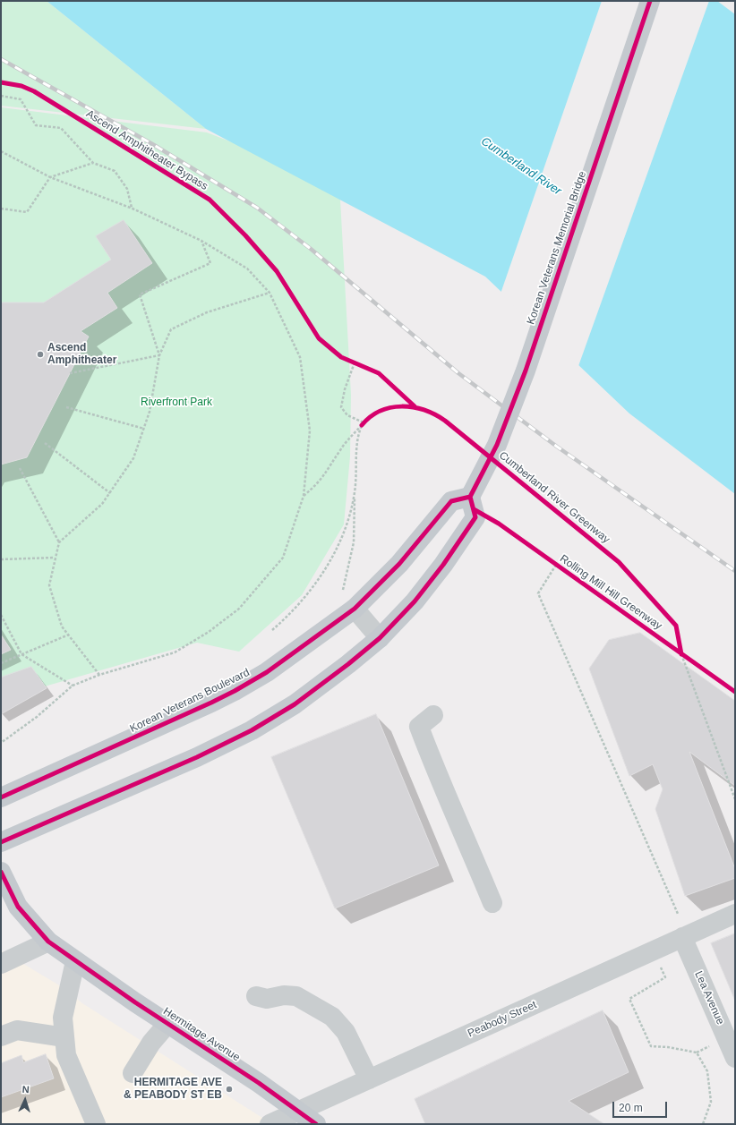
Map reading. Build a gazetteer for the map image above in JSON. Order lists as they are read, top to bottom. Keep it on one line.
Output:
{"streets":{"main road":["Korean Veterans Memorial Bridge","Korean Veterans Boulevard","Hermitage Avenue"],"street":["Lea Avenue","Peabody Street"],"cycle path":["Ascend Amphitheater Bypass","Cumberland River Greenway","Rolling Mill Hill Greenway"]},"crossings":[["Korean Veterans Memorial Bridge","Korean Veterans Boulevard"],["Lea Avenue","Peabody Street"],["Peabody Street","Hermitage Avenue"]],"water":["Cumberland River"],"parks":["Riverfront Park"],"places":["Ascend Amphitheater","HERMITAGE AVE & PEABODY ST EB"],"scale_bar":"20 m","north":"top"}
